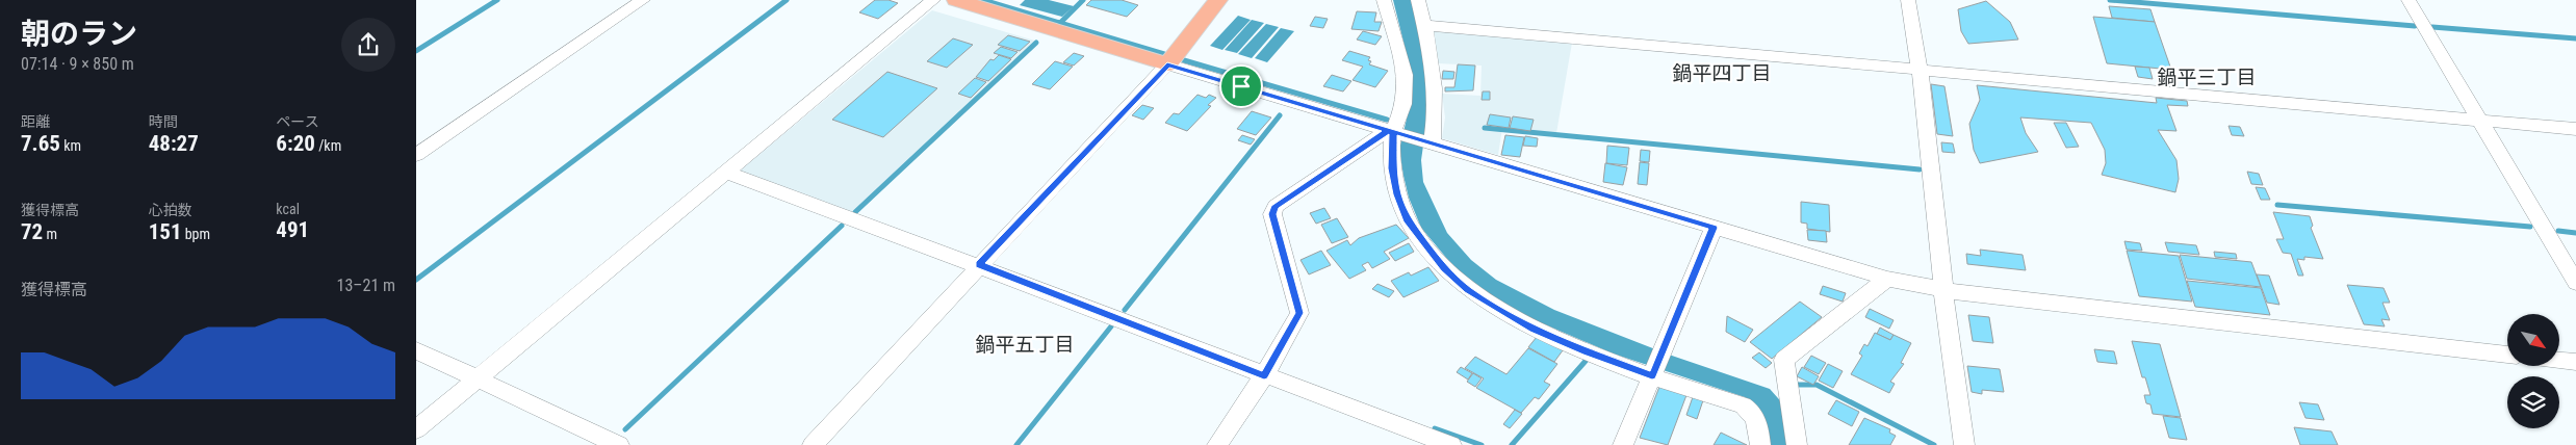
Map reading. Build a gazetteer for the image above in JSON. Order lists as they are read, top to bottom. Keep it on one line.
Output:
{"districts":["鍋平四丁目","鍋平三丁目","鍋平五丁目"],"north":"bottom right","page":{"heading":["朝のラン","07:14 · 9 × 850 m"],"stats":[["距離","7.65 km"],["時間","48:27"],["ペース","6:20 /km"],["獲得標高","72 m"],["心拍数","151 bpm"],["kcal","491"]],"chart":["獲得標高","13–21 m"]}}
